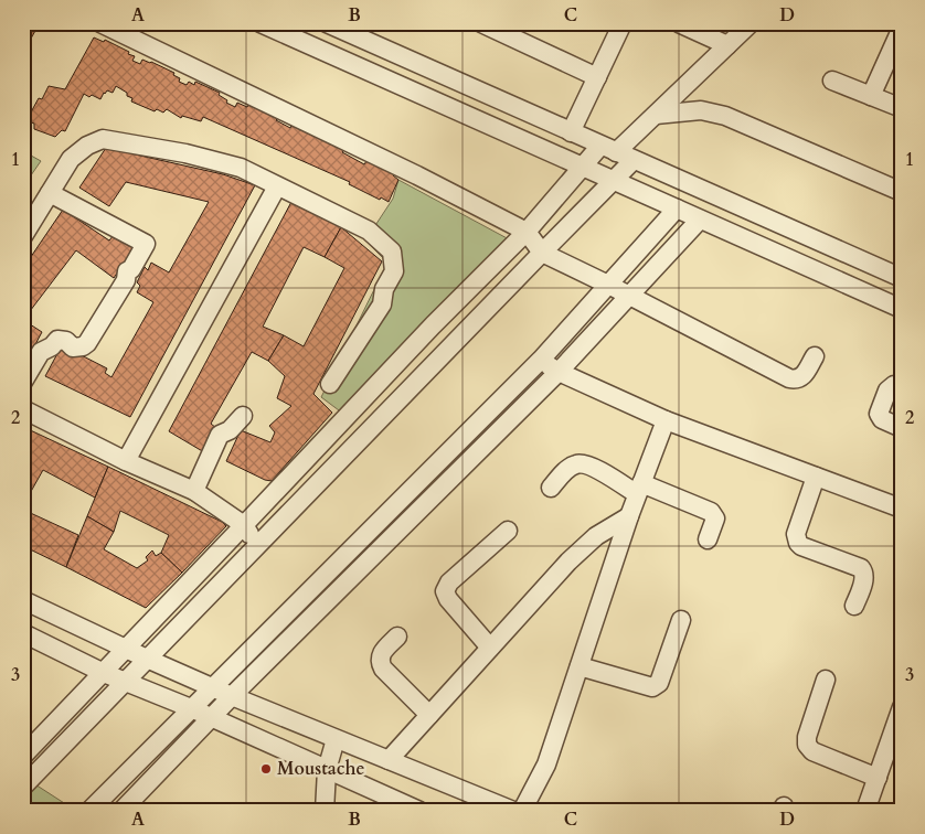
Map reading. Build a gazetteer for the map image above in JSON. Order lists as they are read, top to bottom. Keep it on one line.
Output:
{"places":["Moustache"],"grid":{"columns":["A","B","C","D"],"rows":["1","2","3"]}}
